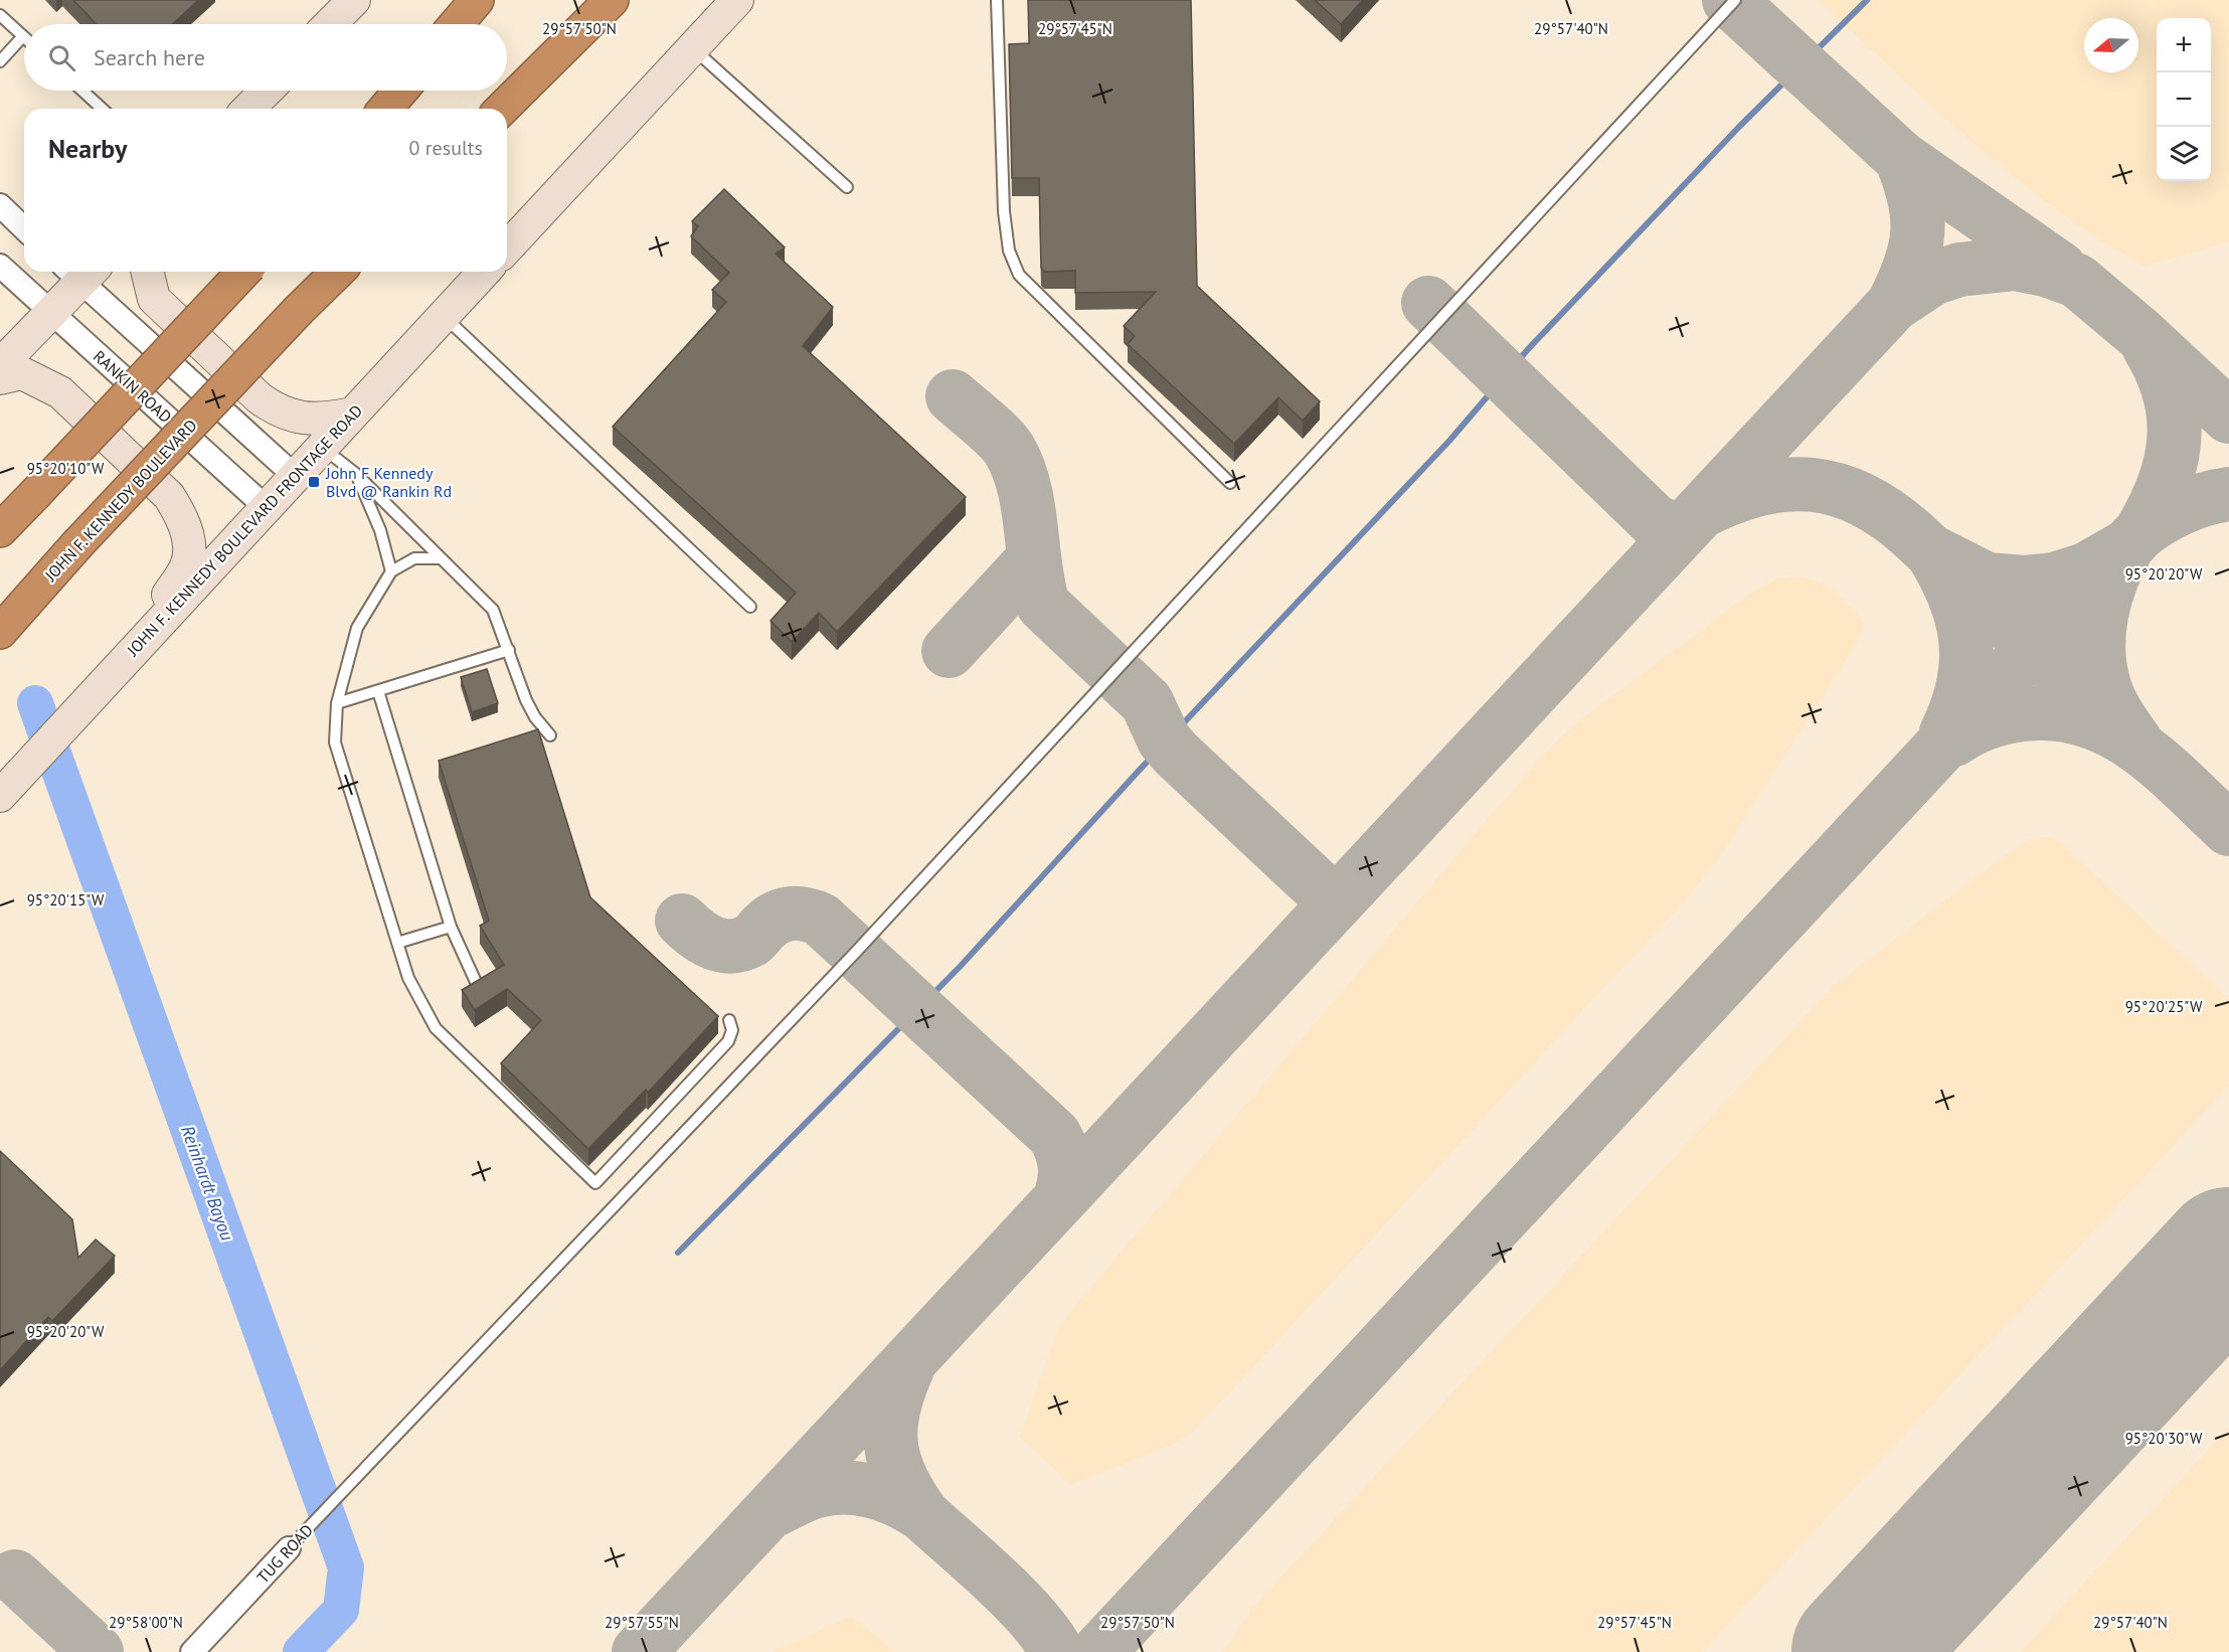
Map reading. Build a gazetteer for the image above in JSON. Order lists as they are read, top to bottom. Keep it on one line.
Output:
{"streets":{"highway":["JOHN F. KENNEDY BOULEVARD"],"street":["RANKIN ROAD","JOHN F. KENNEDY BOULEVARD FRONTAGE ROAD","TUG ROAD"]},"crossings":[["RANKIN ROAD","JOHN F. KENNEDY BOULEVARD FRONTAGE ROAD"]],"water":["Reinhardt Bayou"],"places":{"transit":["John F Kennedy Blvd @ Rankin Rd"]},"north":"left","page":{"map_buttons":["+","−"],"search":"Search here","heading":["Nearby","0 results"]},"coordinates":["29°57'50\"N","29°57'45\"N","29°57'40\"N","95°20'10\"W","95°20'20\"W","95°20'15\"W","95°20'25\"W","95°20'30\"W","29°58'00\"N","29°57'55\"N"]}
